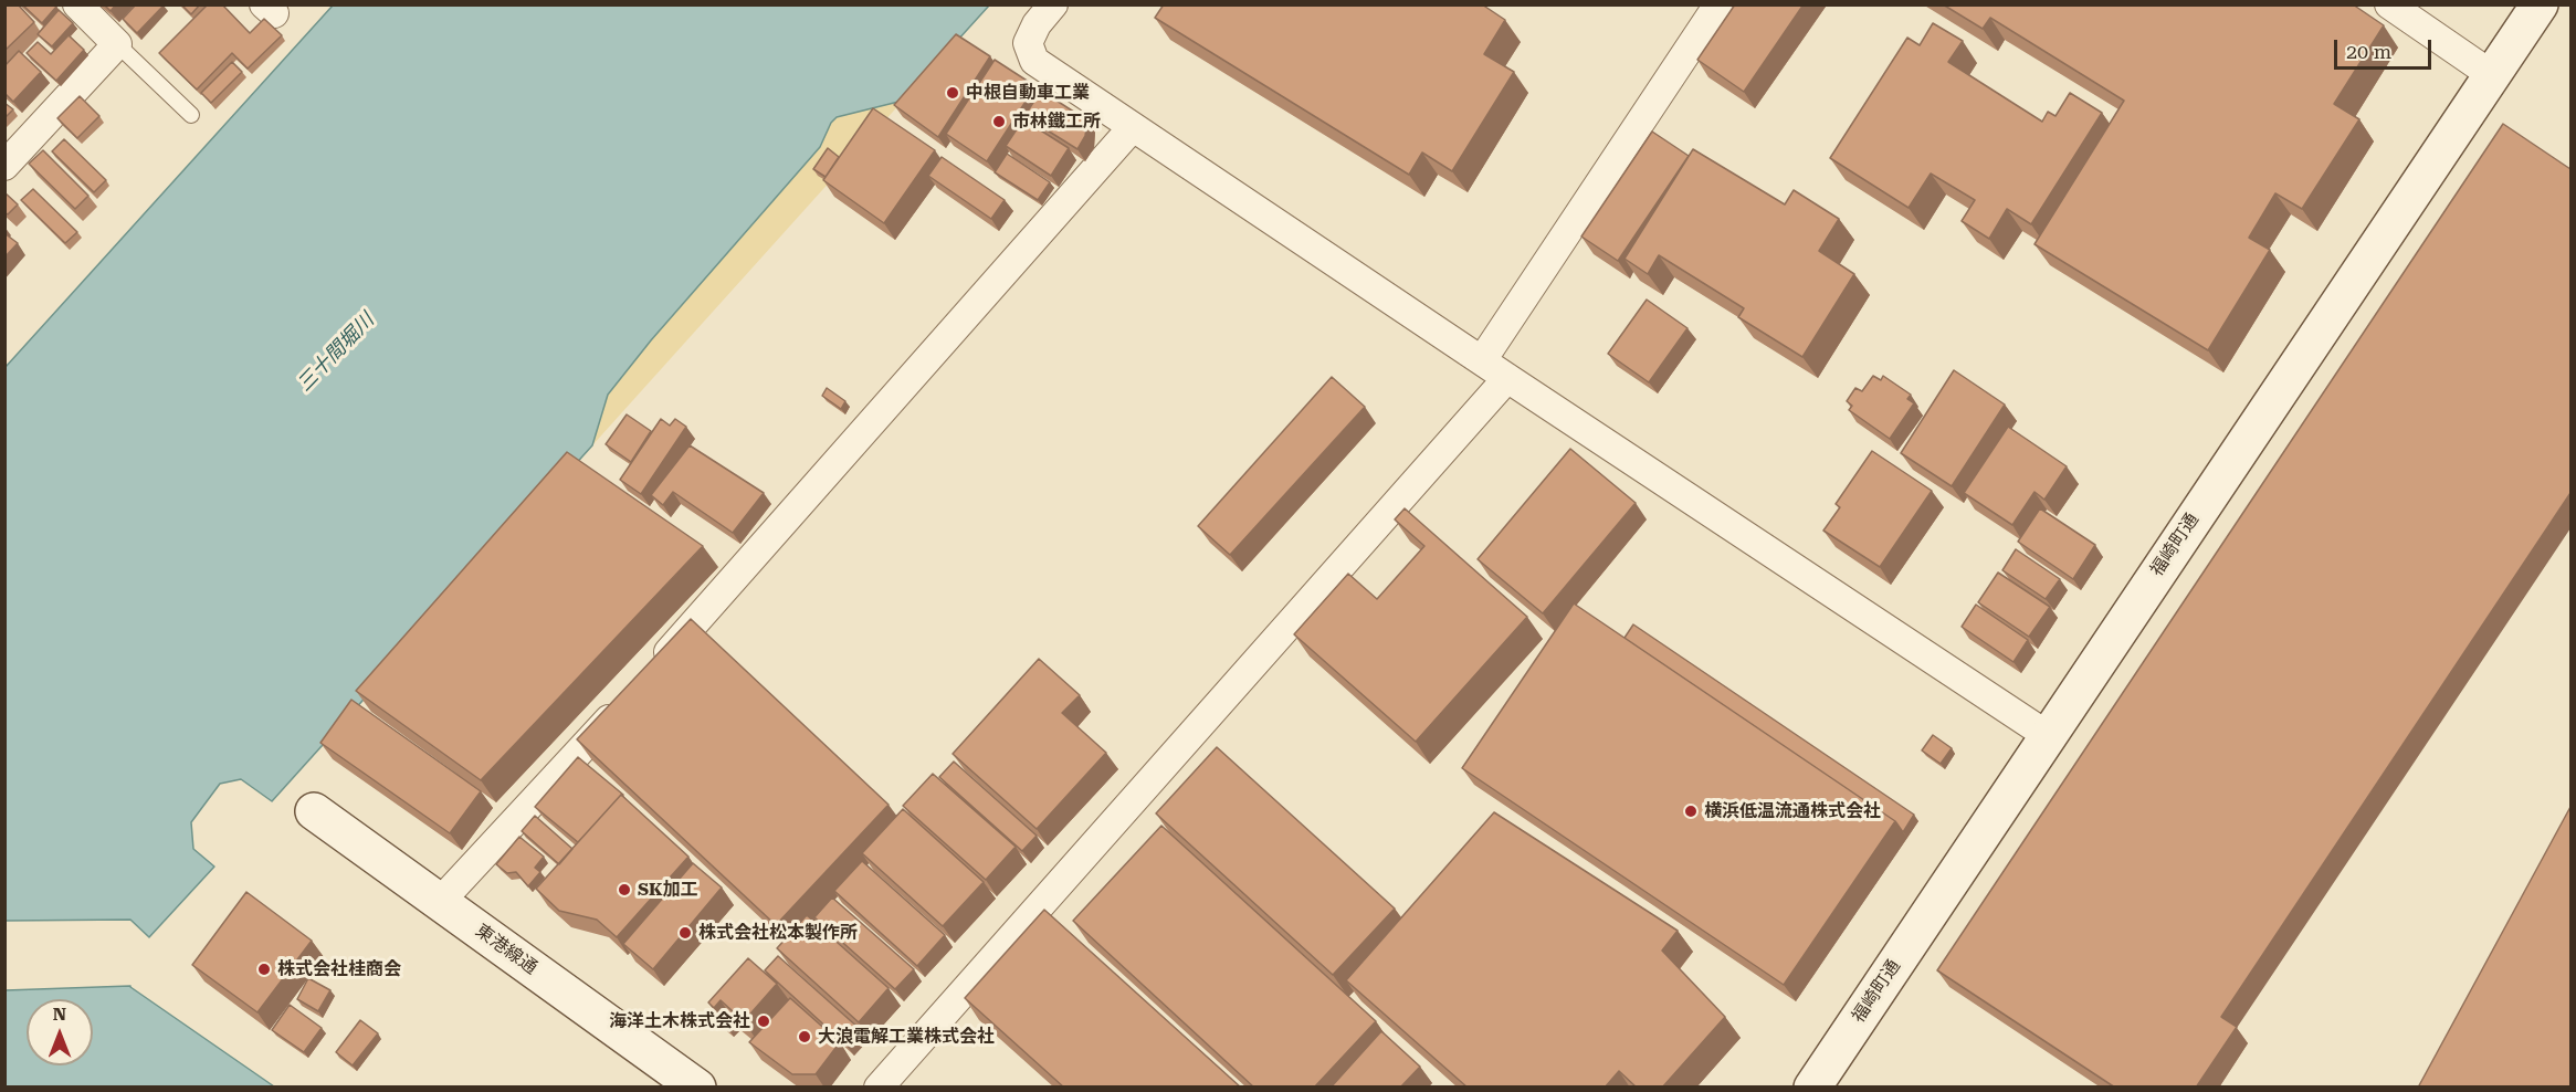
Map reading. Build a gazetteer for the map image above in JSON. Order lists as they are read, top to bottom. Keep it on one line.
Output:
{"streets":{"street":["福崎町通","東港線通"]},"water":["三十間堀川"],"places":["中根自動車工業","市林鐵工所","横浜低温流通株式会社","SK加工","株式会社松本製作所","株式会社桂商会","海洋土木株式会社","大浪電解工業株式会社"],"scale_bar":"20 m","north":"top"}
